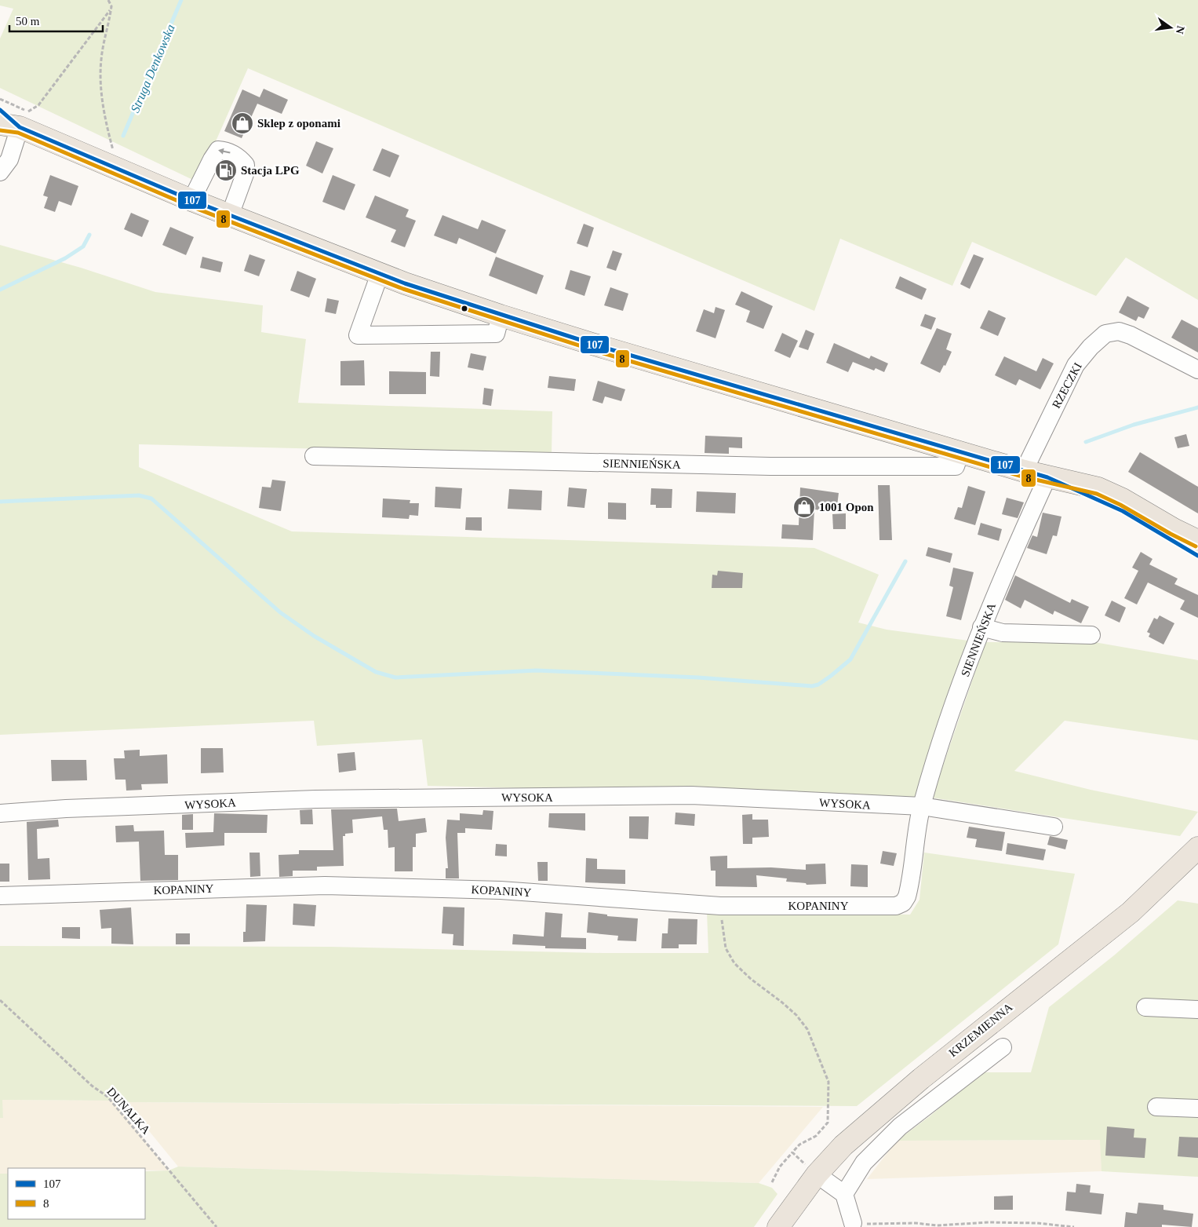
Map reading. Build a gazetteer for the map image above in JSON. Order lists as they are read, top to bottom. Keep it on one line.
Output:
{"streets":{"main road":["KRZEMIENNA"],"street":["RZECZKI","SIENNIEŃSKA","WYSOKA","KOPANINY"],"path":["DUNALKA"]},"crossings":[["SIENNIEŃSKA","WYSOKA"],["SIENNIEŃSKA","KOPANINY"],["WYSOKA","KOPANINY"]],"water":["Struga Denkowska"],"places":{"shop":["Sklep z oponami","1001 Opon"],"fuel station":["Stacja LPG"]},"lines":["transit line 107","transit line 8"],"legend":["107","8"],"scale_bar":"50 m","north":"right"}
